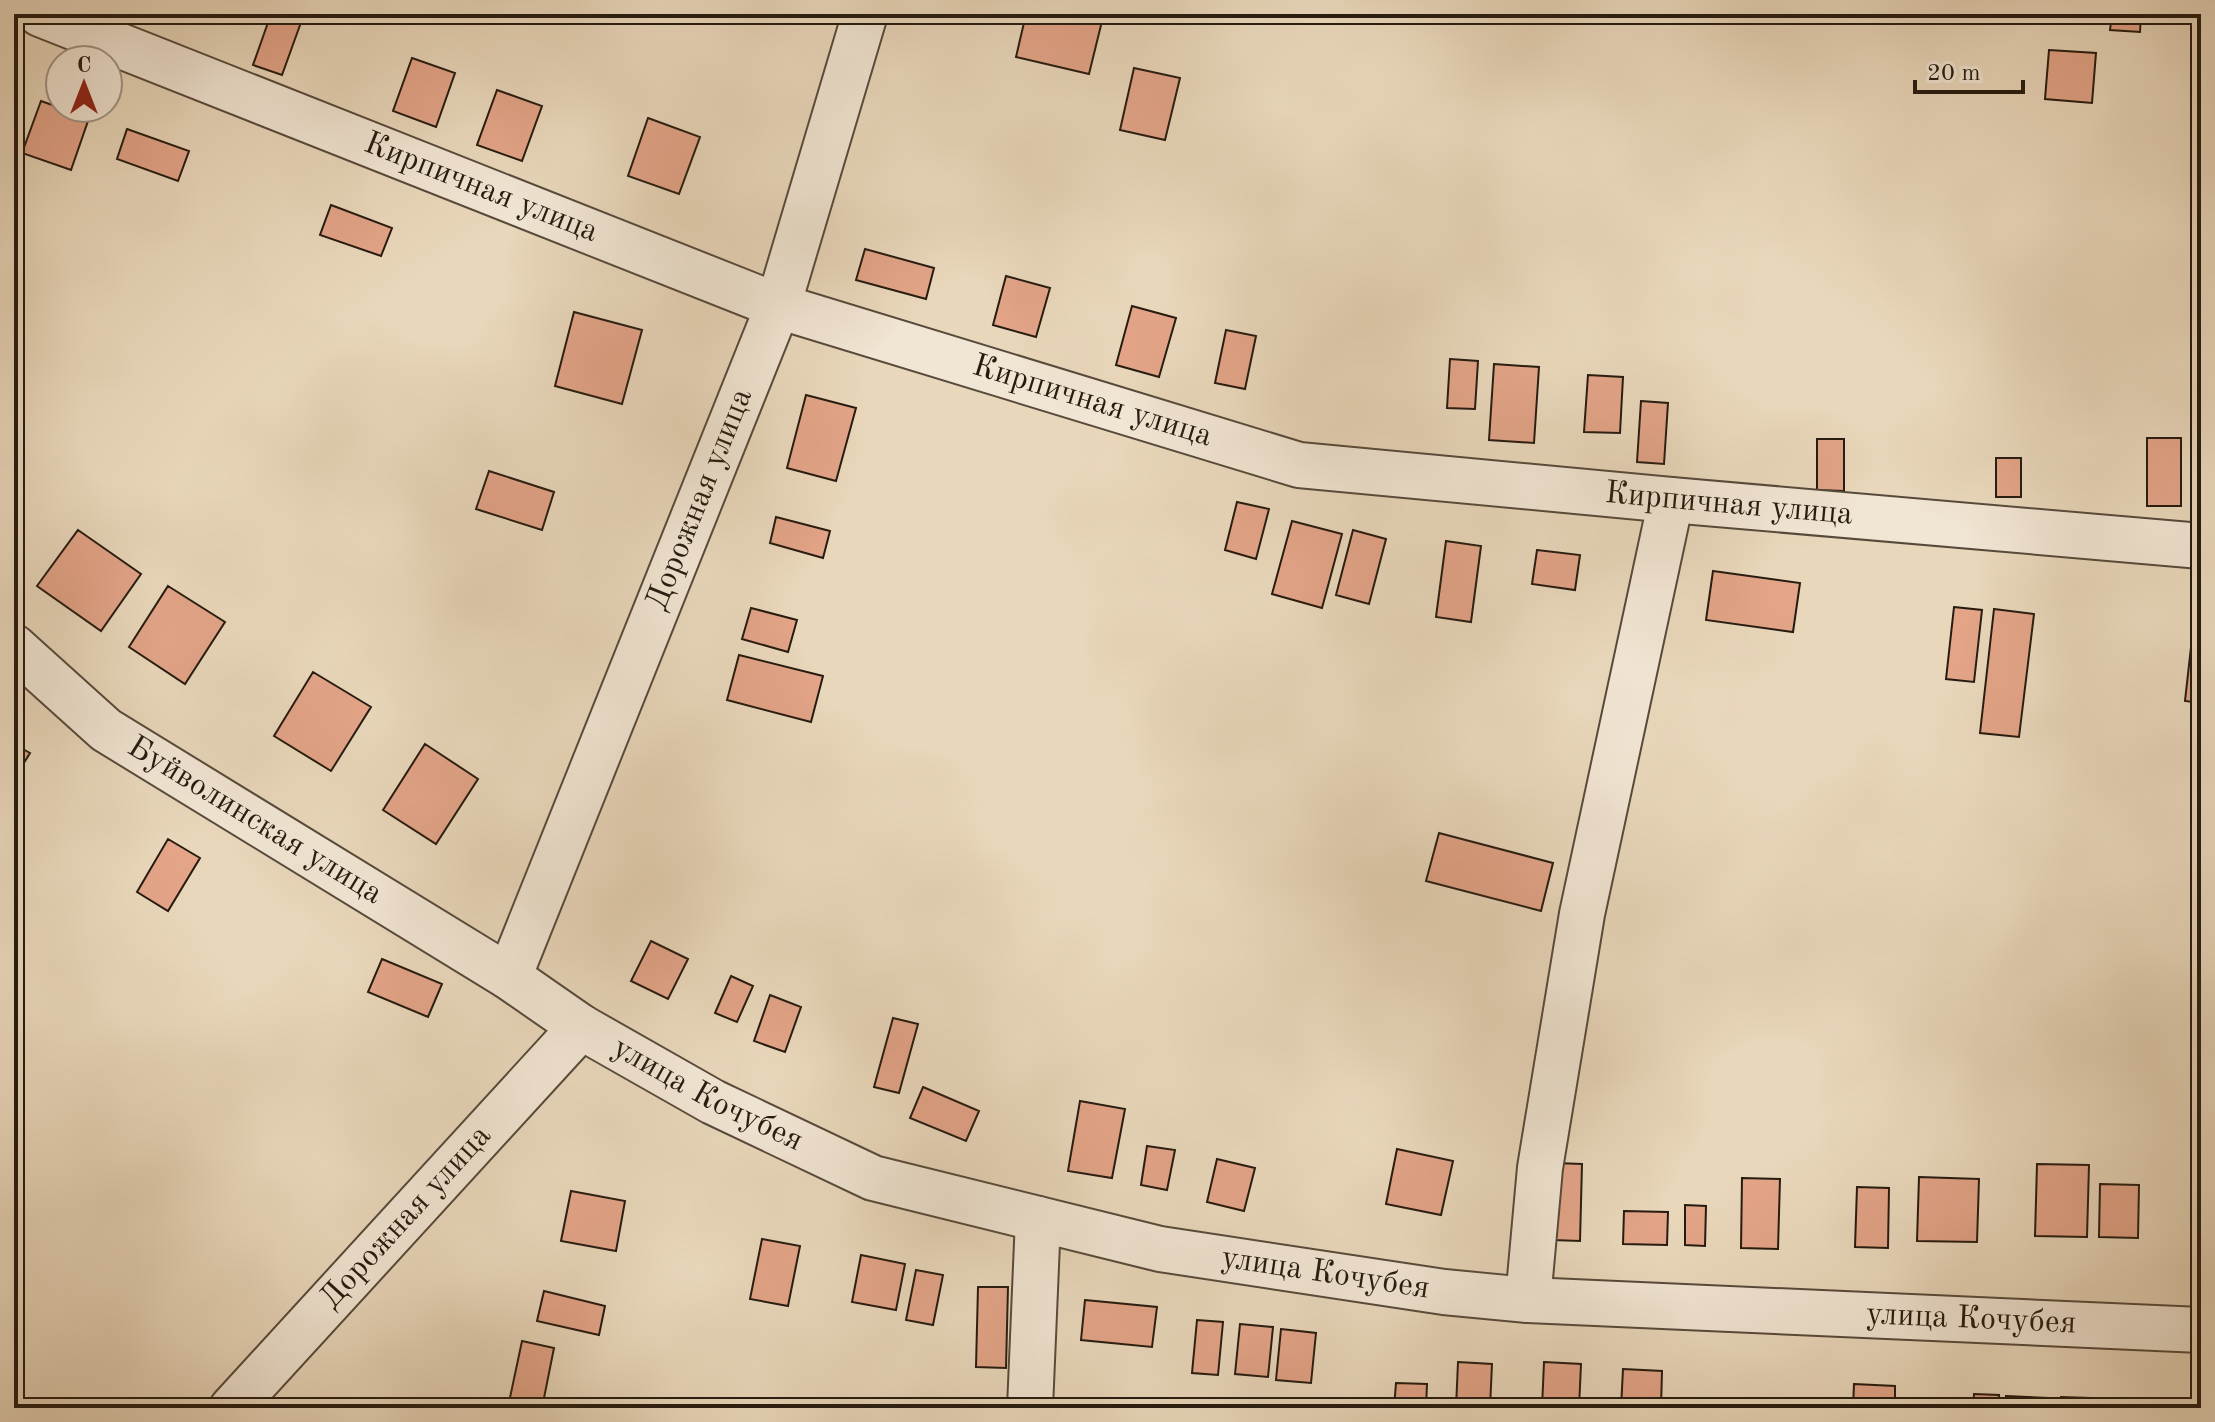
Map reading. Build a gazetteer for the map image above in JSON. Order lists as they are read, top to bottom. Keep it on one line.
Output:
{"streets":{"street":["Кирпичная улица","Дорожная улица","Буйволинская улица","улица Кочубея"]},"crossings":[["Кирпичная улица","Дорожная улица"],["Дорожная улица","Буйволинская улица"],["Дорожная улица","улица Кочубея"],["Буйволинская улица","улица Кочубея"]],"scale_bar":"20 m","north":"top"}
